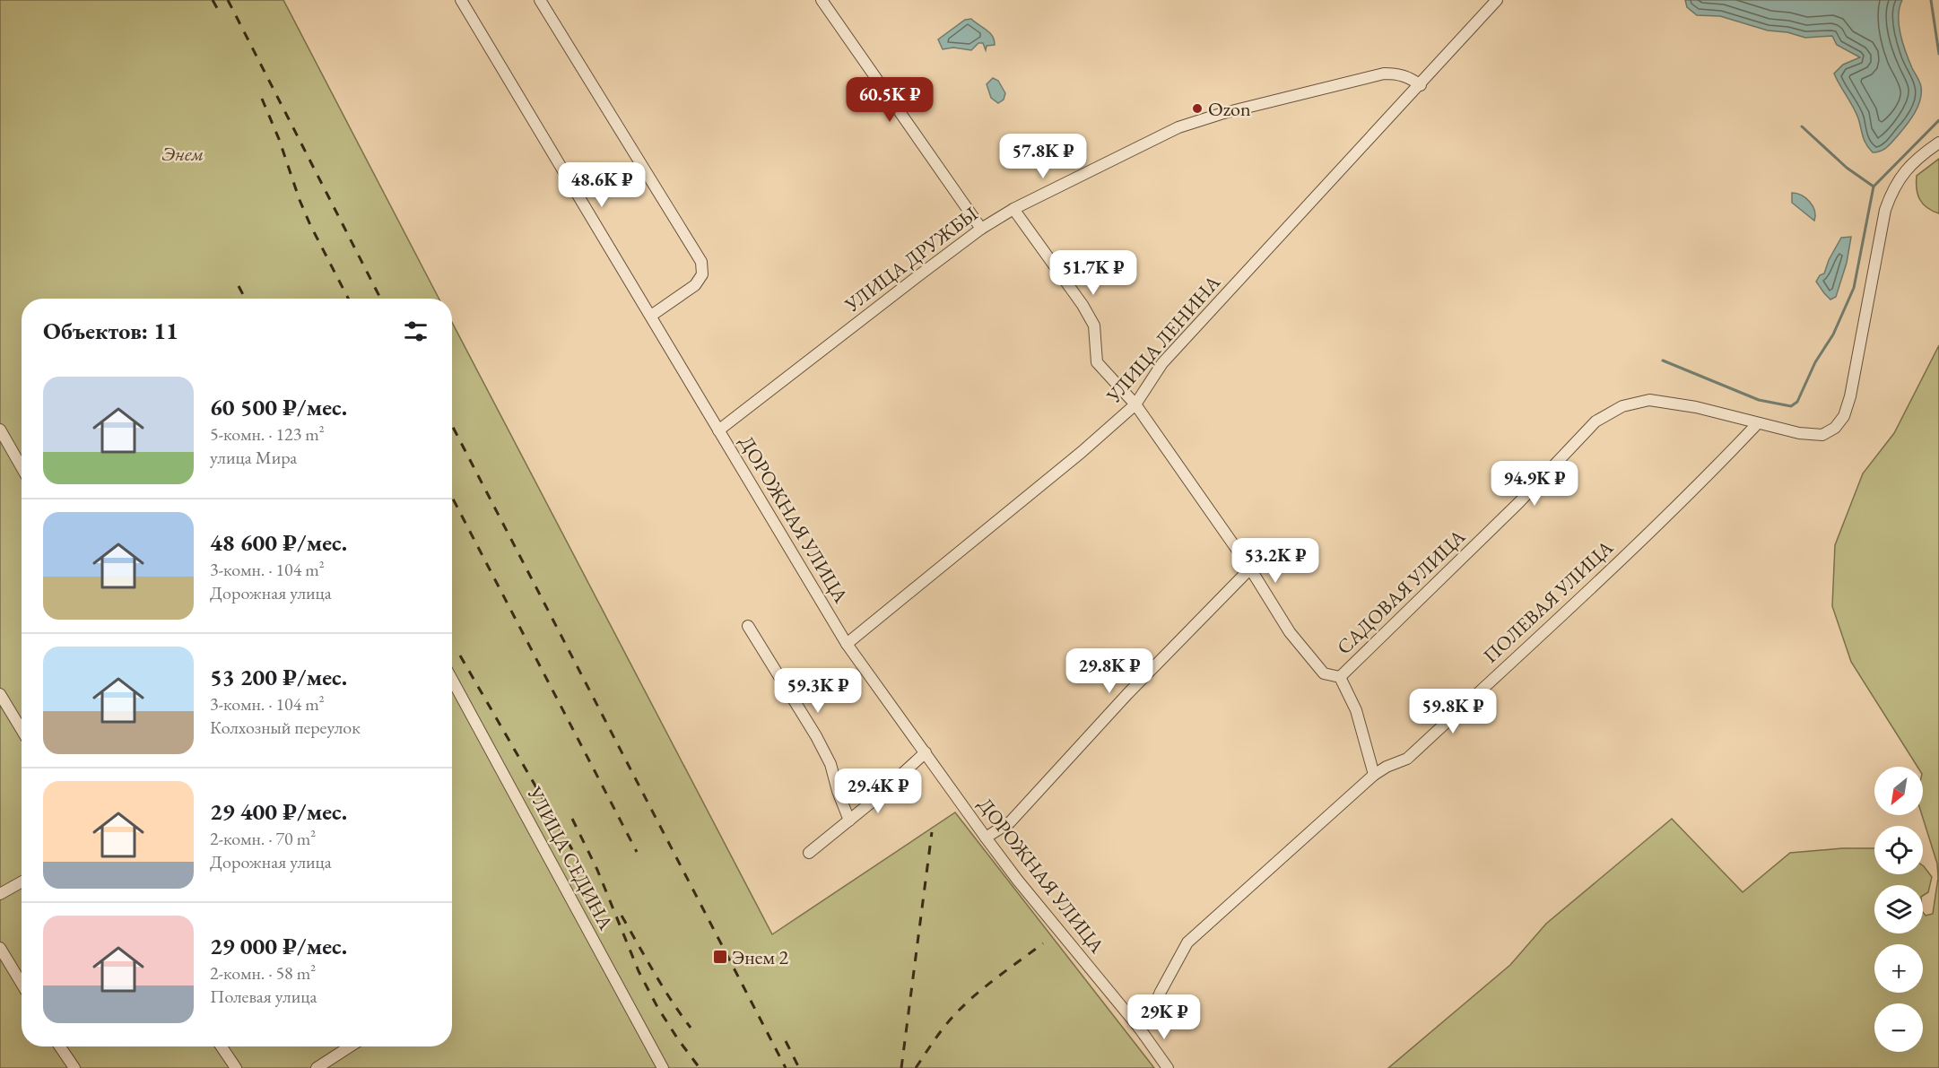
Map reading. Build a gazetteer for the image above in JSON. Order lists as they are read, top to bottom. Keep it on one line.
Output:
{"streets":{"street":["УЛИЦА ДРУЖБЫ","УЛИЦА ЛЕНИНА","ДОРОЖНАЯ УЛИЦА","САДОВАЯ УЛИЦА","ПОЛЕВАЯ УЛИЦА","УЛИЦА СЕДИНА"]},"crossings":[["УЛИЦА ДРУЖБЫ","УЛИЦА ЛЕНИНА"],["УЛИЦА ДРУЖБЫ","ДОРОЖНАЯ УЛИЦА"],["УЛИЦА ЛЕНИНА","ДОРОЖНАЯ УЛИЦА"],["ДОРОЖНАЯ УЛИЦА","ПОЛЕВАЯ УЛИЦА"],["САДОВАЯ УЛИЦА","ПОЛЕВАЯ УЛИЦА"]],"parks":["Энем"],"places":{"other":["Ozon"],"transit":["Энем 2"]},"north":"bottom left","page":{"price":["60.5K ₽","57.8K ₽","48.6K ₽","51.7K ₽","94.9K ₽","53.2K ₽","29.8K ₽","59.3K ₽","59.8K ₽","29.4K ₽","29K ₽"],"heading":"Объектов: 11","list":[{"name":"60 500 ₽/мес.","note":"5-комн. · 123 m² · улица Мира"},{"name":"48 600 ₽/мес.","note":"3-комн. · 104 m² · Дорожная улица"},{"name":"53 200 ₽/мес.","note":"3-комн. · 104 m² · Колхозный переулок"},{"name":"29 400 ₽/мес.","note":"2-комн. · 70 m² · Дорожная улица"},{"name":"29 000 ₽/мес.","note":"2-комн. · 58 m² · Полевая улица"}],"map_buttons":["+","−"]}}
